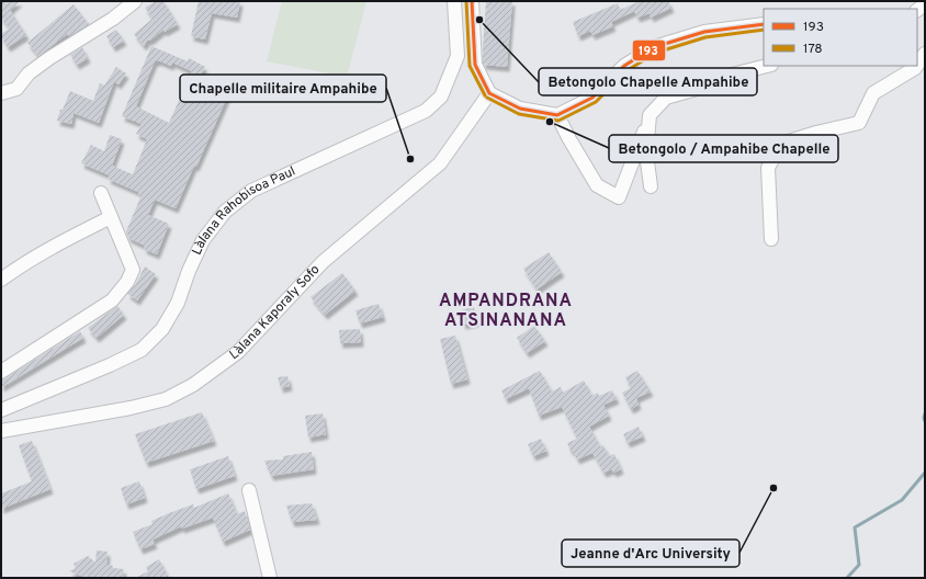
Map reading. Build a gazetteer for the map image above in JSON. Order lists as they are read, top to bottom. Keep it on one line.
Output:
{"streets":{"street":["Làlana Rahobisoa Paul","Làlana Kaporaly Sofo"]},"districts":["AMPANDRANA ATSINANANA"],"places":["Betongolo Chapelle Ampahibe","Betongolo / Ampahibe Chapelle","Chapelle militaire Ampahibe","Jeanne d'Arc University"],"lines":["transit line 193","transit line 178"],"legend":["193","178"]}
